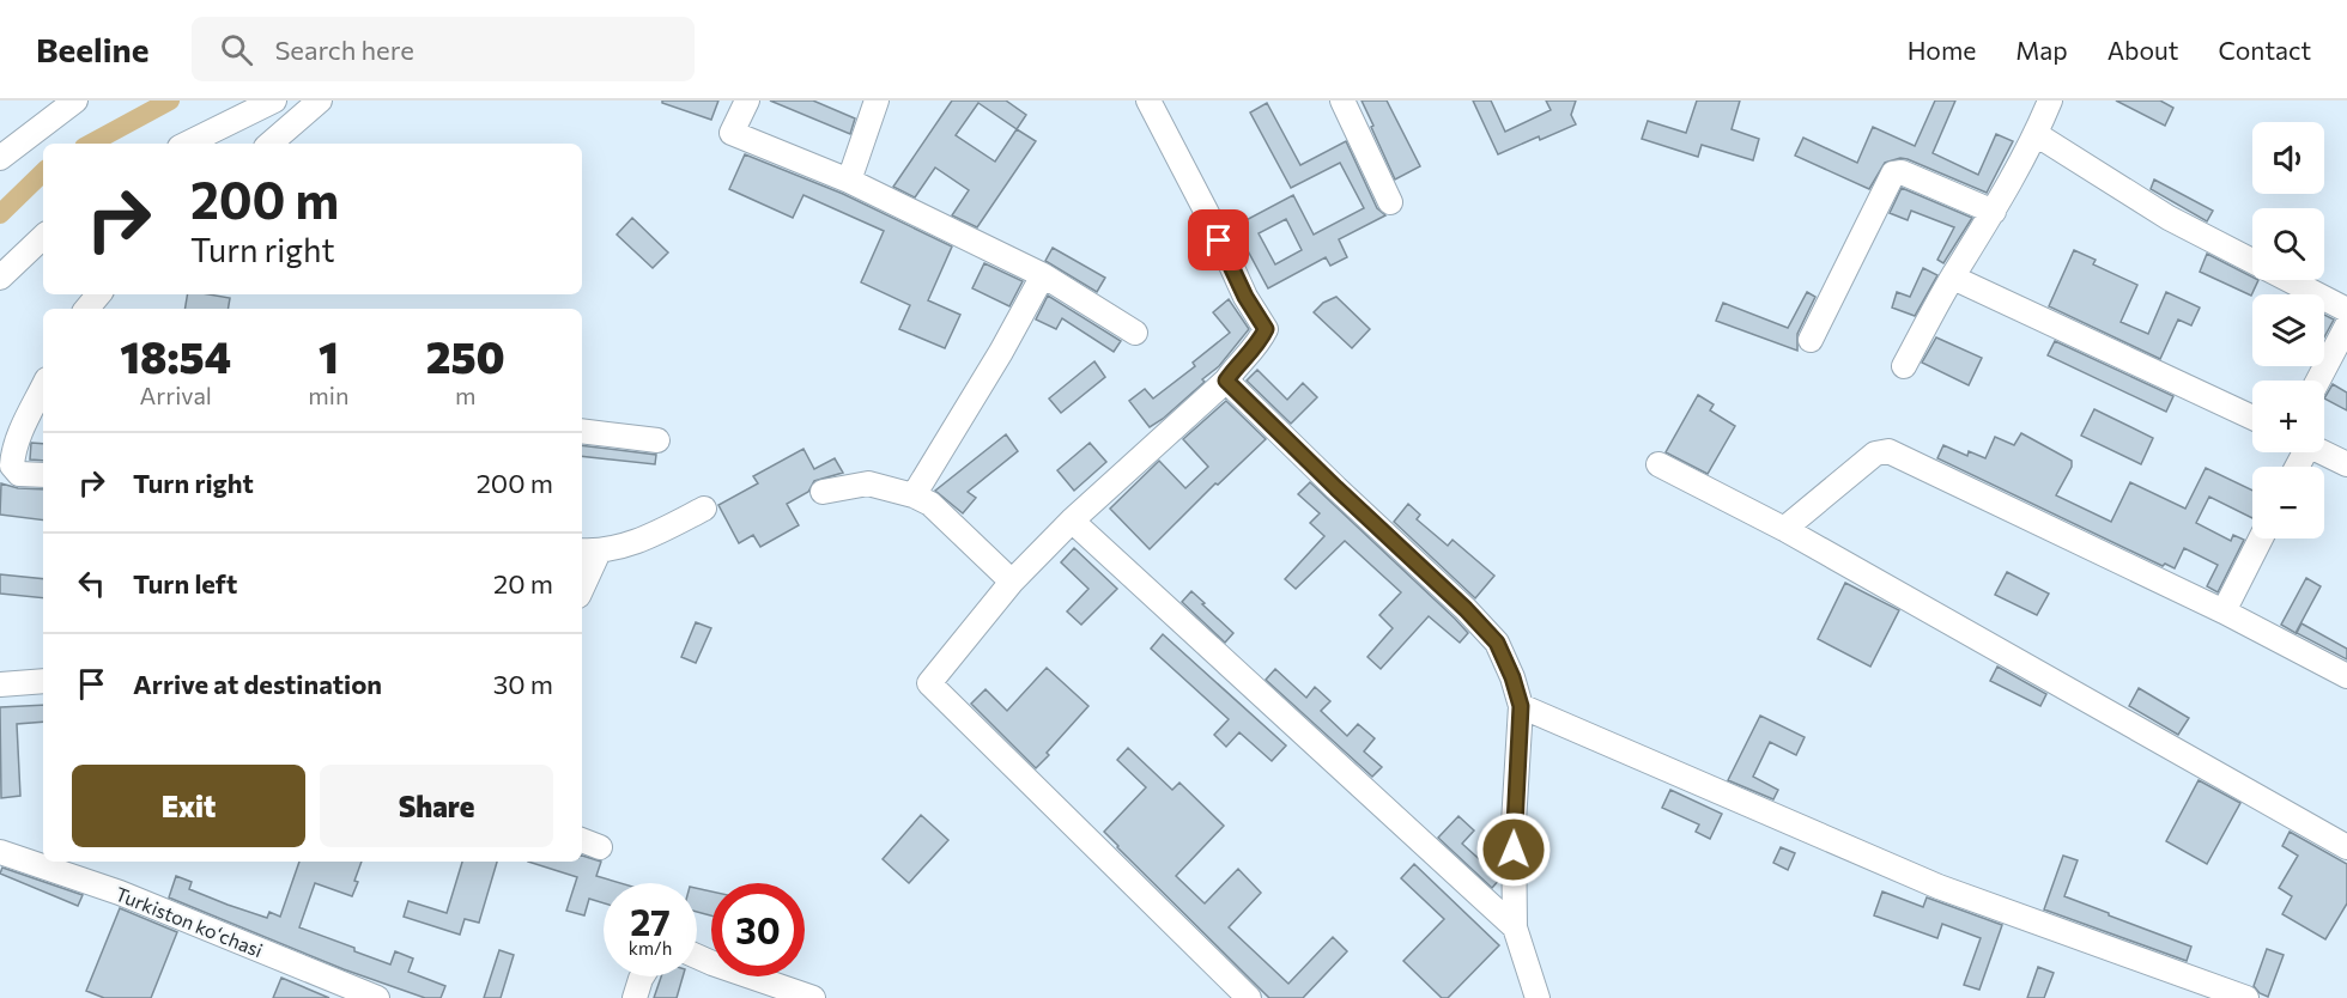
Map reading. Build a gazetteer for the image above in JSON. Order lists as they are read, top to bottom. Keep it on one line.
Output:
{"streets":{"street":["Turkiston koʻchasi"]},"page":{"header":"Beeline","search":"Search here","nav":["Home","Map","About","Contact"],"map_buttons":["+","−"],"turn":["200 m","Turn right"],"eta":["18:54","Arrival","1","min","250","m"],"list":[{"name":"Turn right","value":"200 m"},{"name":"Turn left","value":"20 m"},{"name":"Arrive at destination","value":"30 m"}],"buttons":["Exit","Share"],"speed":"27 km/h","limit":"30"}}
